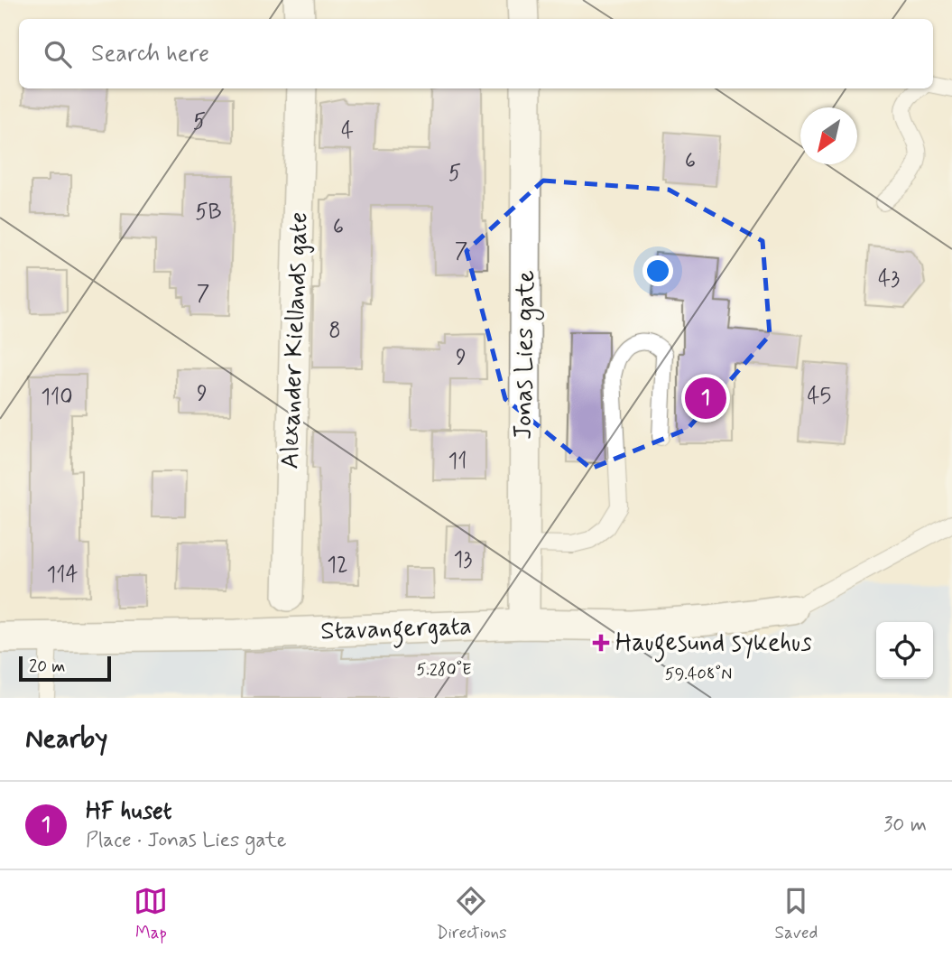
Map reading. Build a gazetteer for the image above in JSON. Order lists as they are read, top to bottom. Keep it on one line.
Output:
{"streets":{"street":["Alexander Kiellands gate","Jonas Lies gate","Stavangergata"]},"crossings":[["Jonas Lies gate","Stavangergata"]],"places":{"health":["Haugesund sykehus"]},"house_numbers":["5","4","6","5","5B","6","7","43","7","8","9","9","45","110","11","13","12","114"],"scale_bar":"20 m","north":"bottom left","page":{"search":"Search here","pins":"1","scale":"20 m","heading":"Nearby","list":[{"mark":"1","name":"HF huset","note":"Place · Jonas Lies gate","value":"30 m"}],"nav":["Map","Directions","Saved"]},"coordinates":["5.280°E","59.408°N"]}
